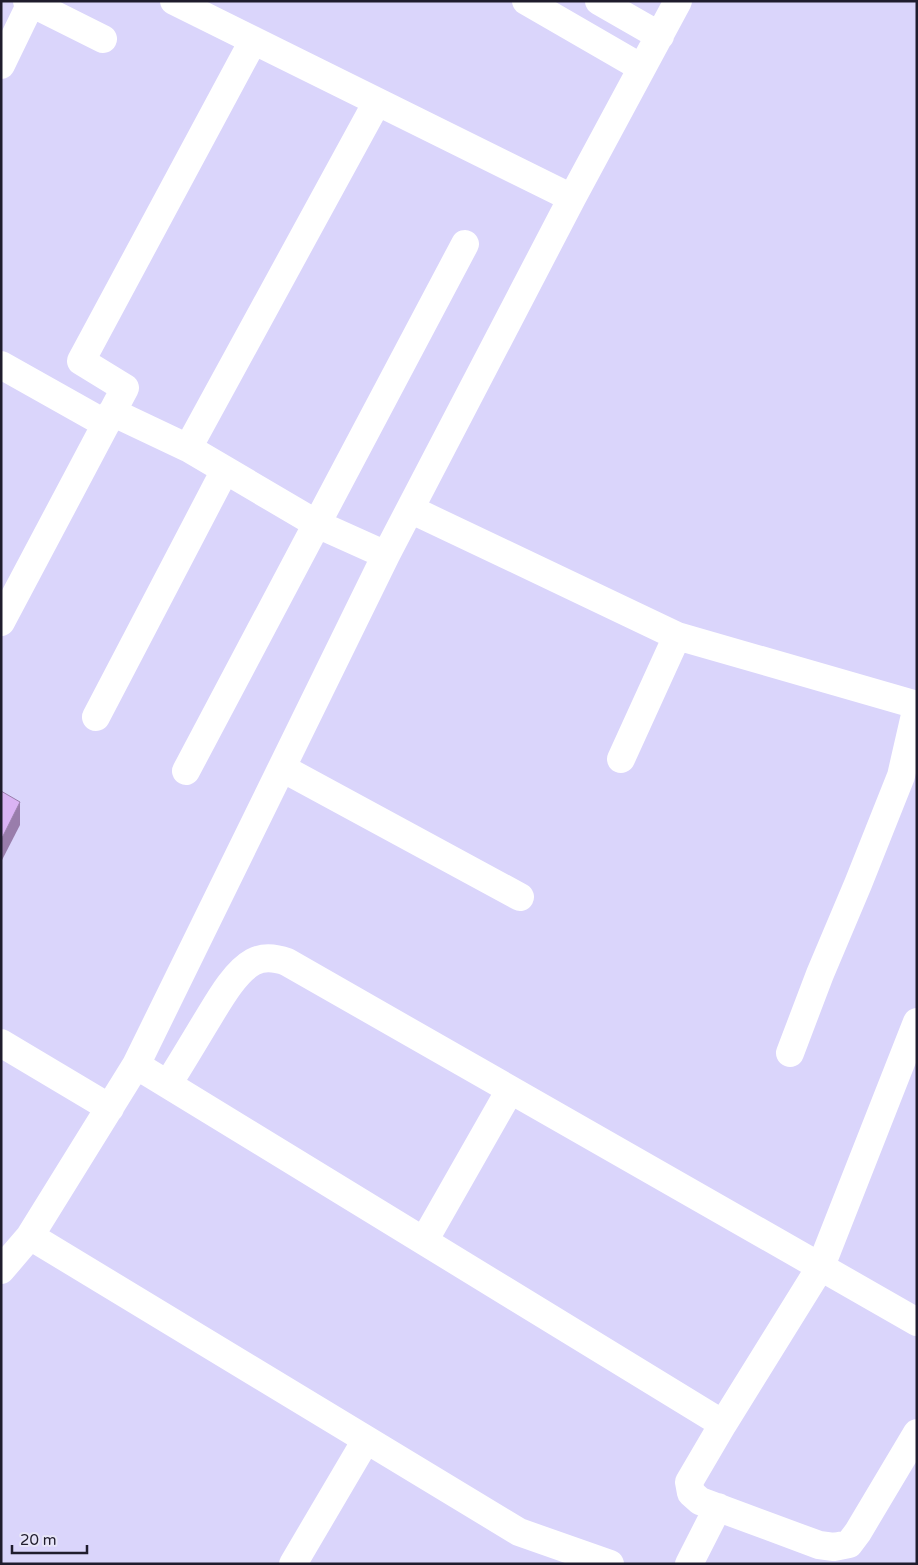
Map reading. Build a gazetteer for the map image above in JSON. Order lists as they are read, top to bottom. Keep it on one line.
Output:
{"scale_bar":"20 m"}
